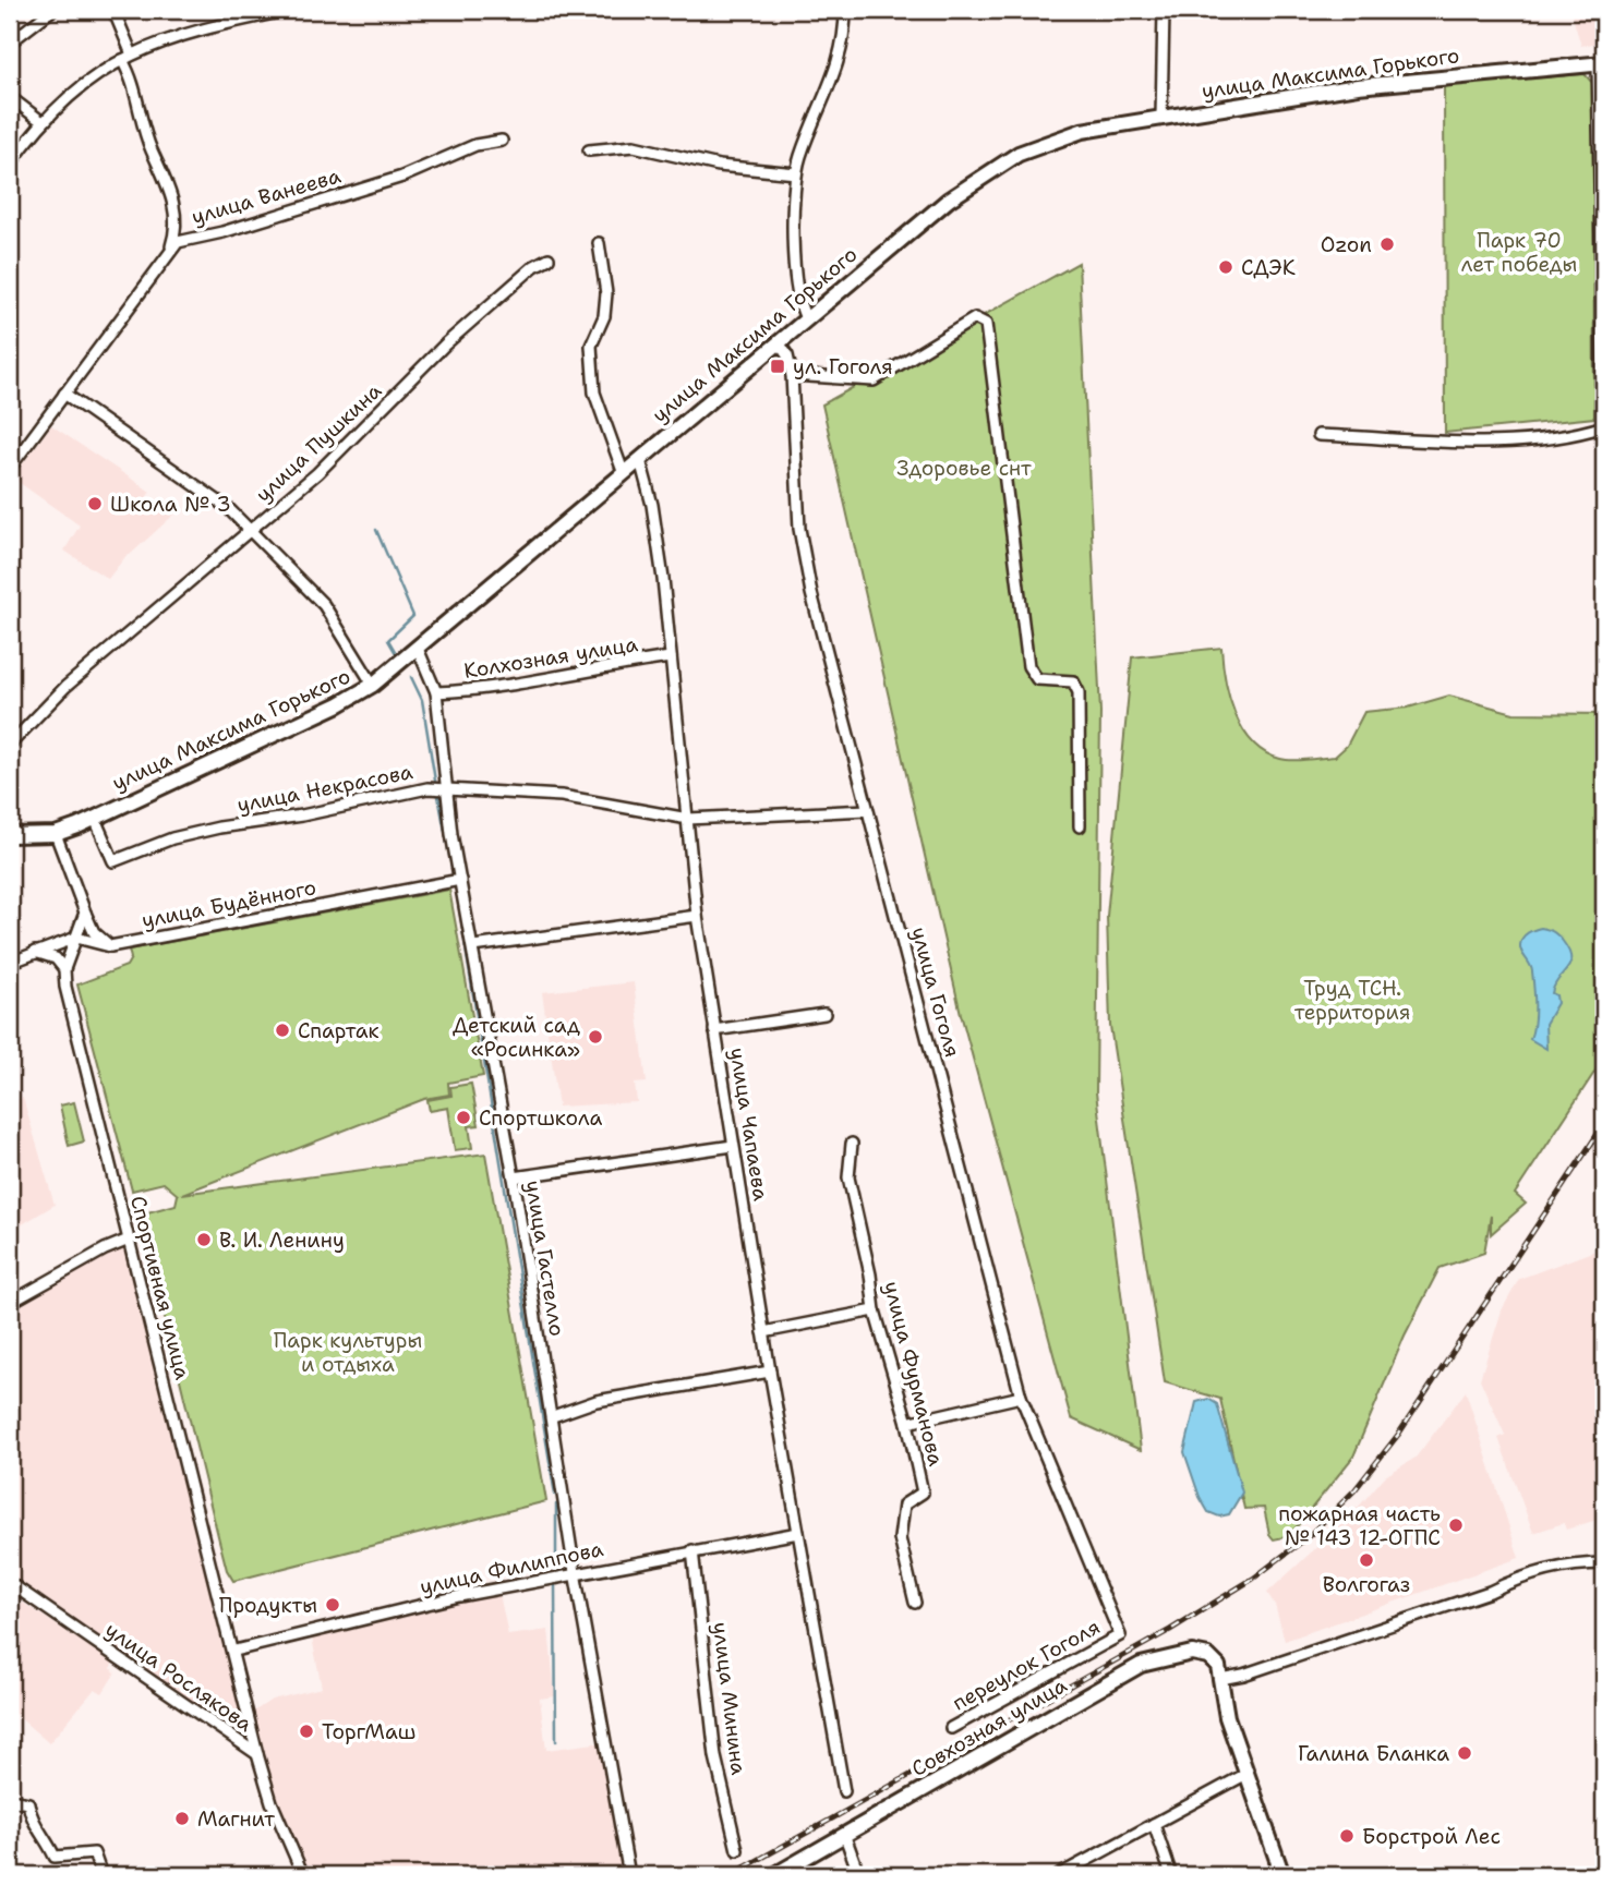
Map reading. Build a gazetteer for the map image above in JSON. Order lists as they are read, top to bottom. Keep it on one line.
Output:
{"streets":{"street":["улица Максима Горького","улица Ванеева","улица Пушкина","Колхозная улица","улица Некрасова","улица Будённого","улица Гоголя","улица Чапаева","улица Гастелло","Спортивная улица","улица Фурманова","улица Филиппова","переулок Гоголя","улица Рослякова","улица Минина","Совхозная улица"]},"crossings":[["улица Максима Горького","улица Некрасова"],["улица Максима Горького","улица Гоголя"],["улица Максима Горького","улица Чапаева"],["улица Максима Горького","улица Гастелло"],["Колхозная улица","улица Чапаева"],["Колхозная улица","улица Гастелло"],["улица Некрасова","улица Гоголя"],["улица Некрасова","улица Чапаева"],["улица Некрасова","улица Гастелло"],["улица Будённого","улица Гастелло"],["улица Гоголя","переулок Гоголя"],["улица Чапаева","улица Филиппова"],["улица Гастелло","улица Филиппова"],["Спортивная улица","улица Филиппова"],["Спортивная улица","улица Рослякова"],["улица Филиппова","улица Минина"]],"parks":["Парк 70 лет победы","Здоровье снт","Труд ТСН. территория","Парк культуры и отдыха"],"places":{"other":["Ozon","СДЭК","Школа № 3","Спартак","Детский сад «Росинка»","Спортшкола","В. И. Ленину","пожарная часть № 143 12-ОГПС","Волгогаз","Продукты","ТоргМаш","Галина Бланка","Магнит","Борстрой Лес"],"transit":["ул. Гоголя"]}}
